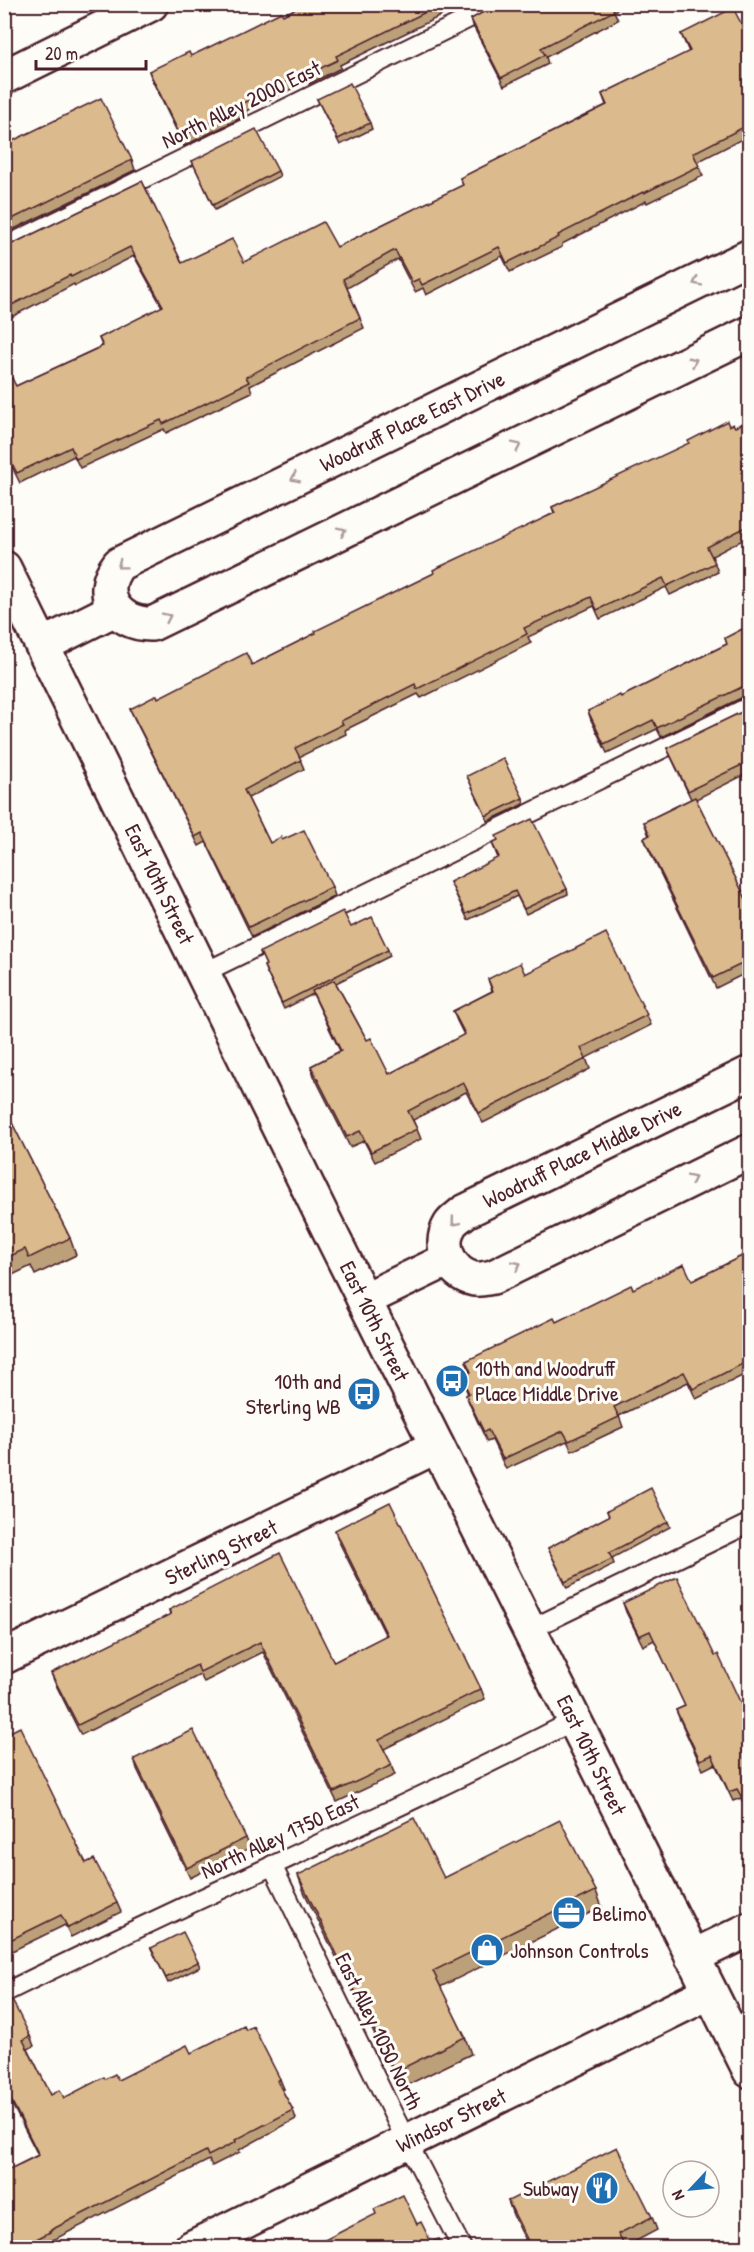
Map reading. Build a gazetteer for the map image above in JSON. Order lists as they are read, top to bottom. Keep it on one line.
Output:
{"streets":{"street":["Woodruff Place East Drive","East 10th Street","Woodruff Place Middle Drive","Sterling Street","Windsor Street"],"lane":["North Alley 2000 East","North Alley 1750 East","East Alley 1050 North"]},"crossings":[["East 10th Street","Sterling Street"],["East 10th Street","North Alley 1750 East"],["East 10th Street","Windsor Street"],["North Alley 1750 East","East Alley 1050 North"],["East Alley 1050 North","Windsor Street"]],"places":{"bus stop":["10th and Woodruff Place Middle Drive","10th and Sterling WB"],"office":["Belimo"],"shop":["Johnson Controls"],"restaurant":["Subway"]},"scale_bar":"20 m","north":"bottom left"}
